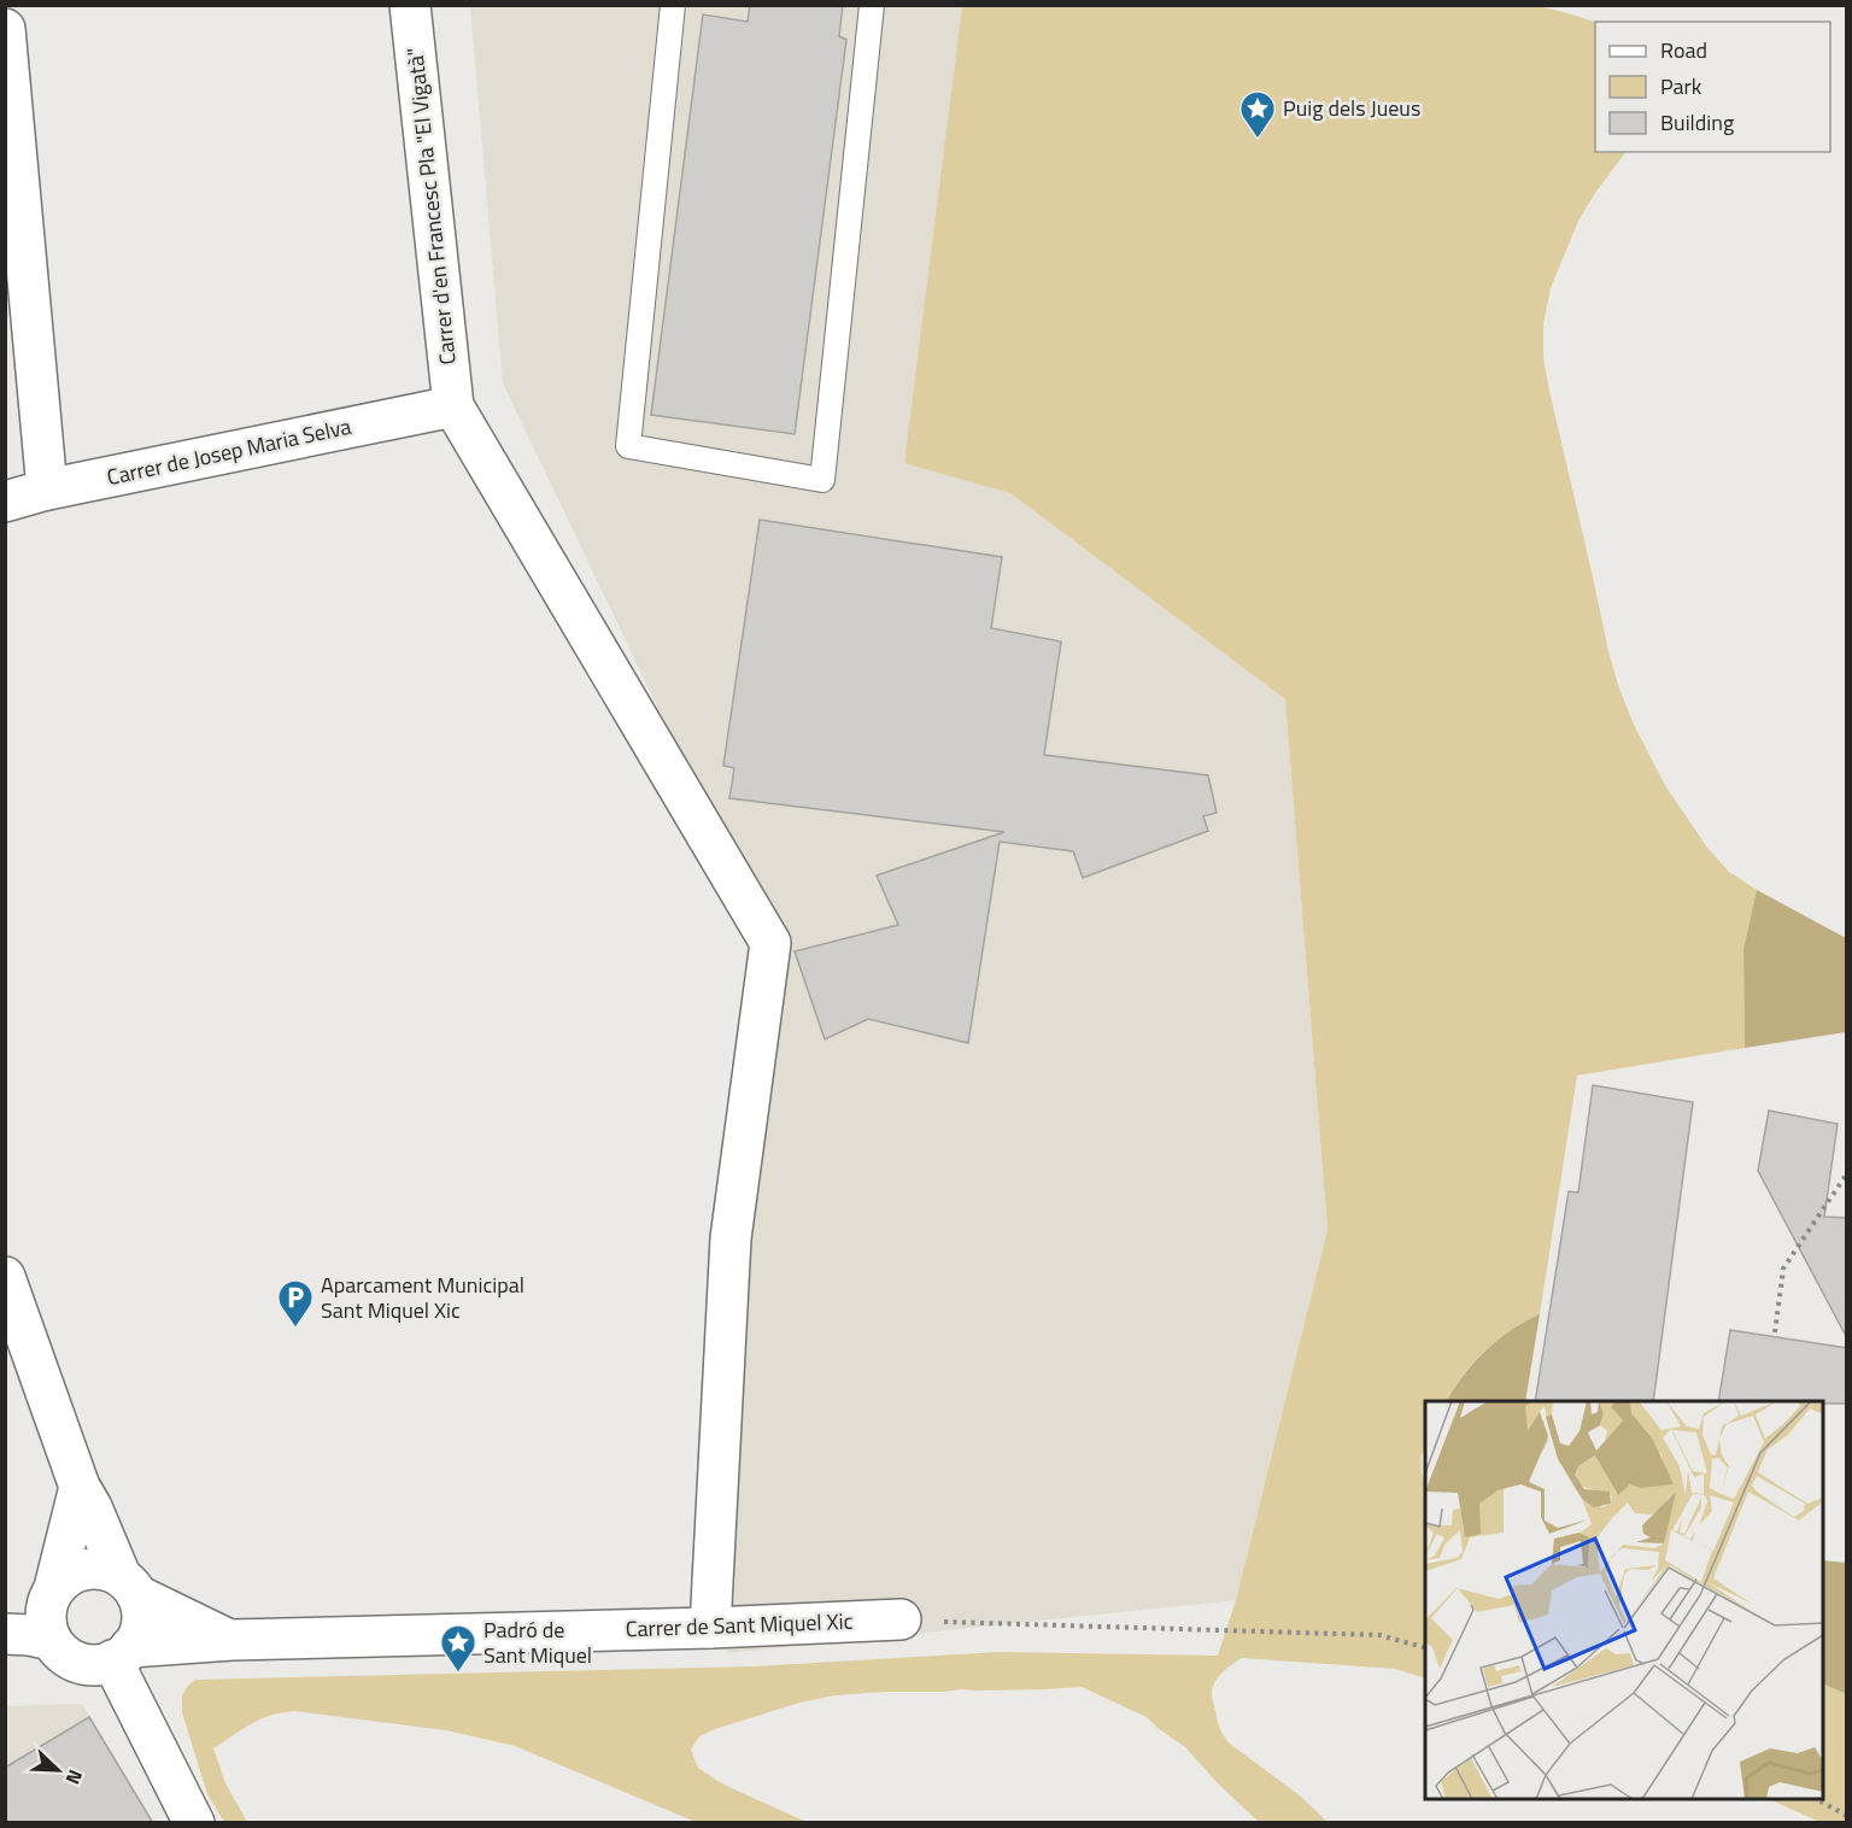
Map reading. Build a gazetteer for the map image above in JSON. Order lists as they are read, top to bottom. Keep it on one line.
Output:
{"streets":{"street":["Carrer d'en Francesc Pla \"El Vigatà\"","Carrer de Josep Maria Selva","Carrer de Sant Miquel Xic"]},"crossings":[["Carrer d'en Francesc Pla \"El Vigatà\"","Carrer de Josep Maria Selva"]],"places":{"place":["Puig dels Jueus","Padró de Sant Miquel"],"parking":["Aparcament Municipal Sant Miquel Xic"]},"legend":["Road","Park","Building"],"north":"bottom right"}
